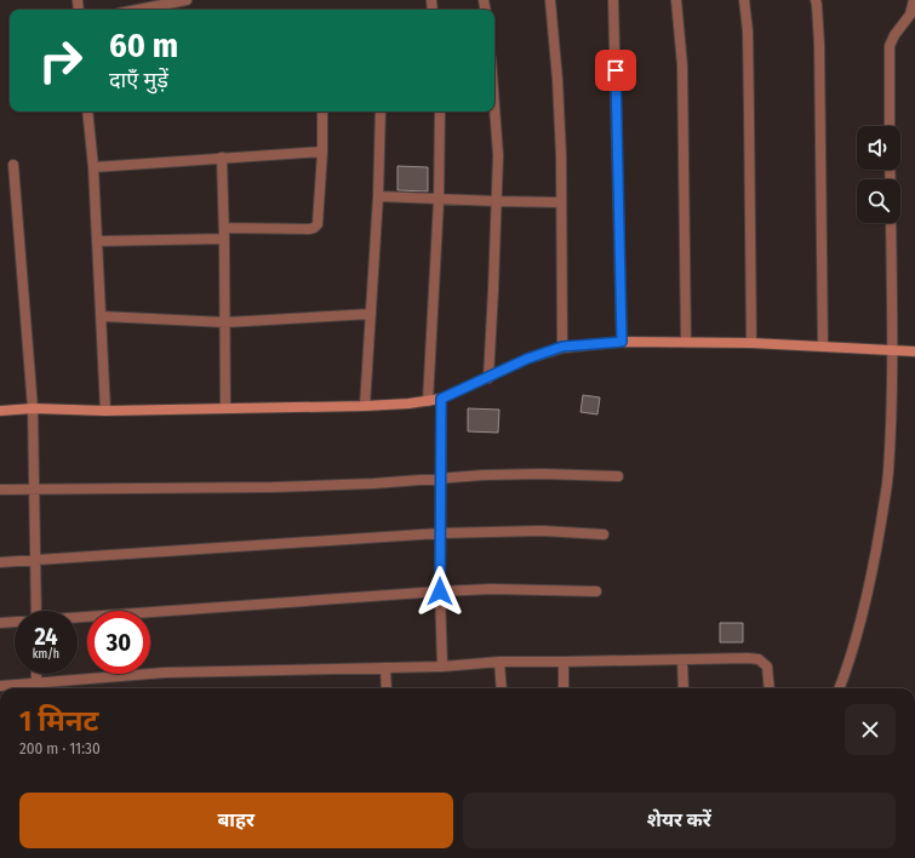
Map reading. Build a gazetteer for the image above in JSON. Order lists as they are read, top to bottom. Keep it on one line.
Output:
{"page":{"turn":["60 m","दाएँ मुड़ें"],"speed":"24 km/h","limit":"30","heading":["1 मिनट","200 m · 11:30"],"buttons":["बाहर","शेयर करें"]}}
